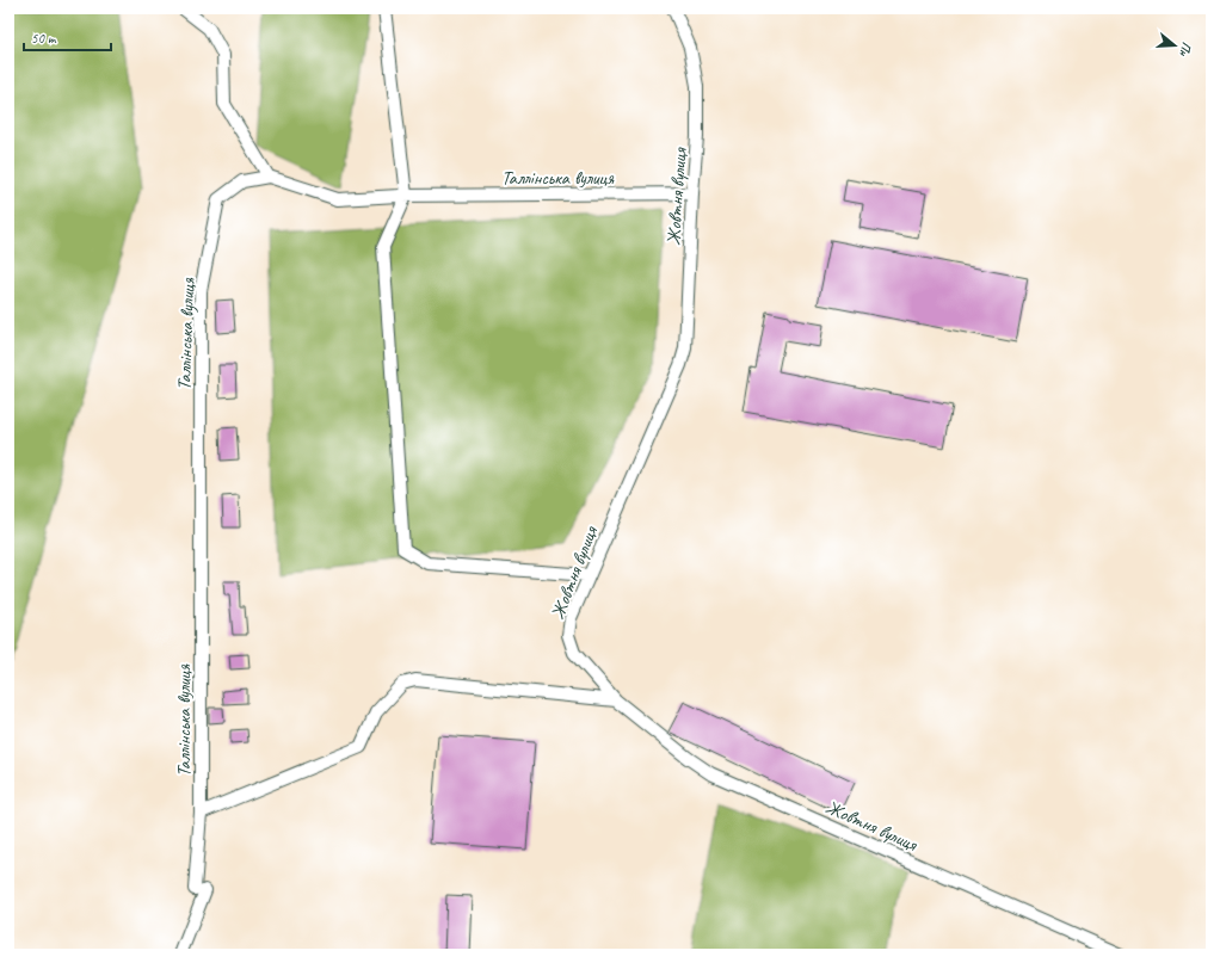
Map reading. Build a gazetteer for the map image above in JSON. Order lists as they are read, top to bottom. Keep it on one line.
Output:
{"streets":{"street":["Таллінська вулиця","Жовтня вулиця"]},"crossings":[["Таллінська вулиця","Жовтня вулиця"]],"scale_bar":"50 m","north":"right"}
